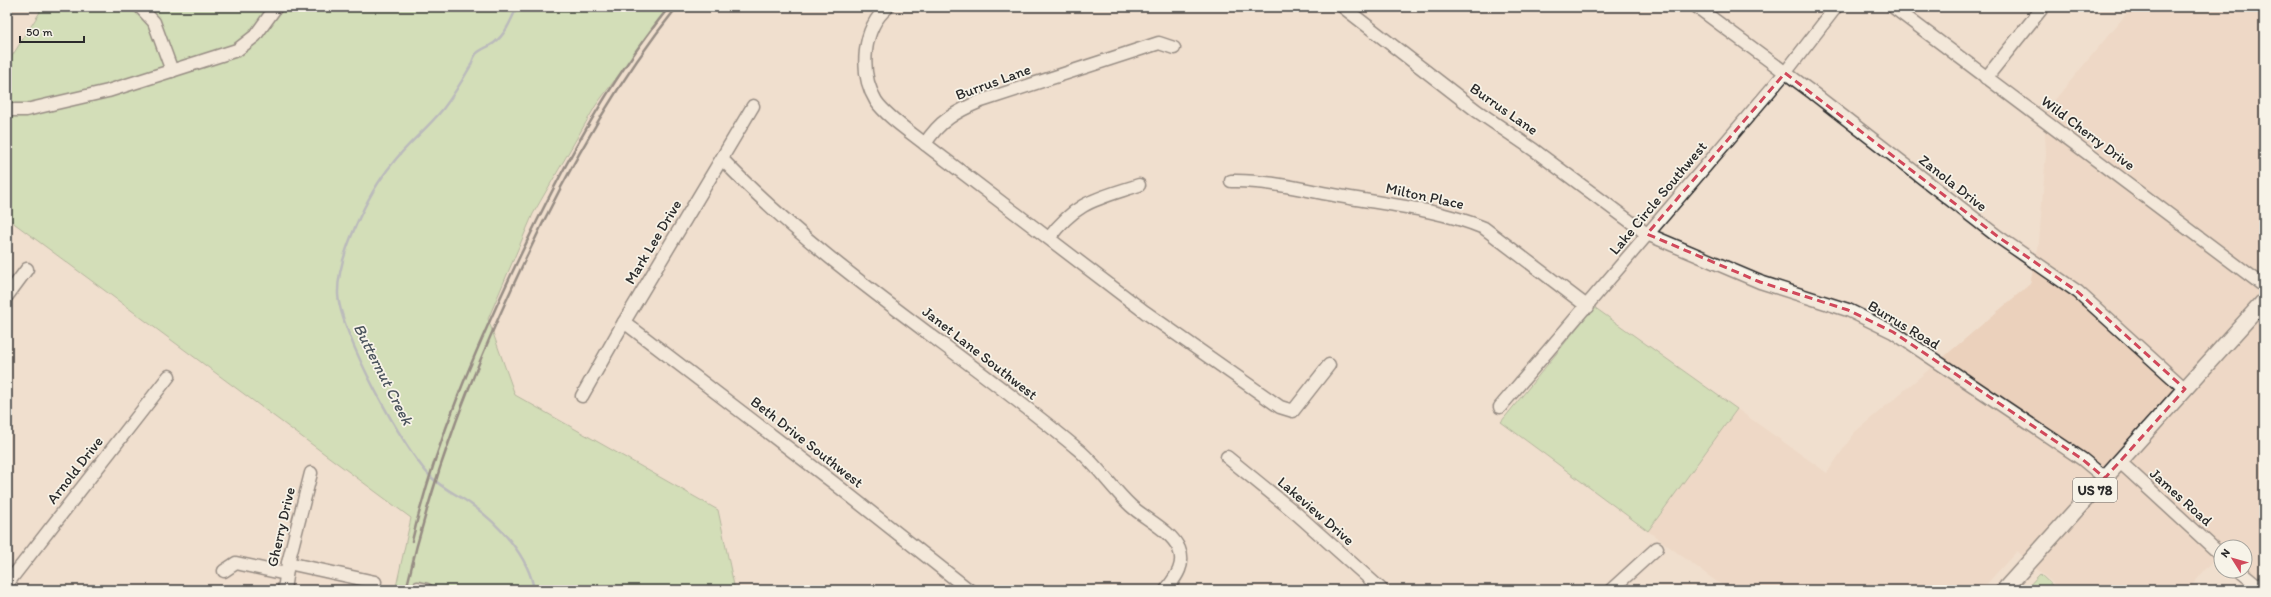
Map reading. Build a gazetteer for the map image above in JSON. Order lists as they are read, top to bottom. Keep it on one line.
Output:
{"streets":{"main road":["US 78"],"street":["Burrus Lane","Wild Cherry Drive","Zanola Drive","Milton Place","Lake Circle Southwest","Mark Lee Drive","Burrus Road","Janet Lane Southwest","Beth Drive Southwest","Arnold Drive","James Road","Lakeview Drive","Gherry Drive"]},"crossings":[["Burrus Lane","Lake Circle Southwest"],["Burrus Lane","Burrus Road"],["Zanola Drive","Lake Circle Southwest"],["Zanola Drive","US 78"],["Milton Place","Lake Circle Southwest"],["Mark Lee Drive","Janet Lane Southwest"],["Mark Lee Drive","Beth Drive Southwest"],["Burrus Road","US 78"],["US 78","James Road"]],"water":["Butternut Creek"],"scale_bar":"50 m","north":"top left"}
